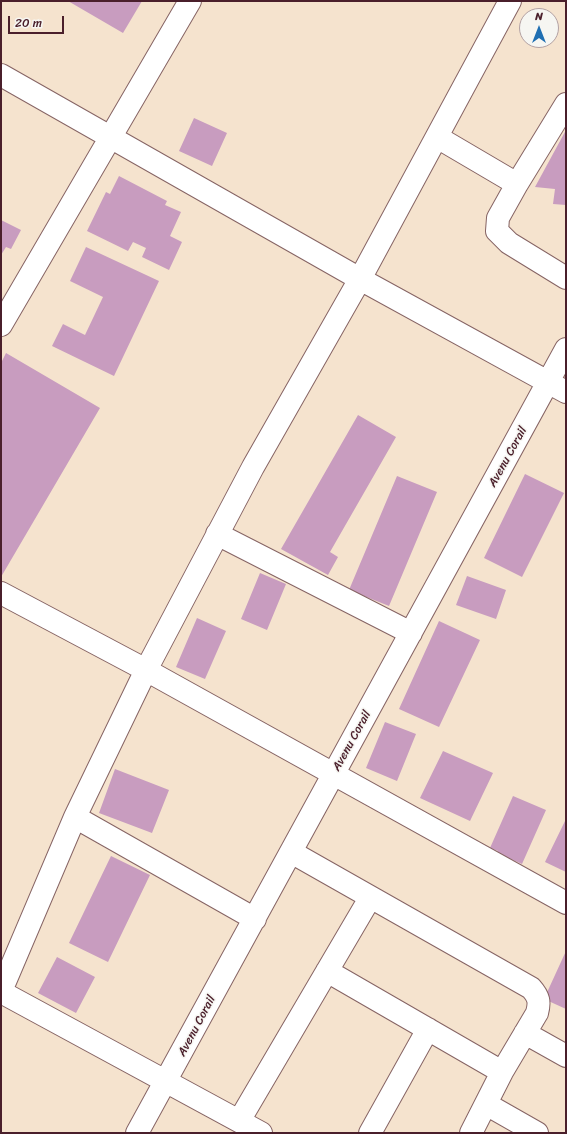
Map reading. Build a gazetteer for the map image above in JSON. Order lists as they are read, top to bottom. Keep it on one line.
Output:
{"streets":{"street":["Avenu Corail"]},"scale_bar":"20 m","north":"top"}
